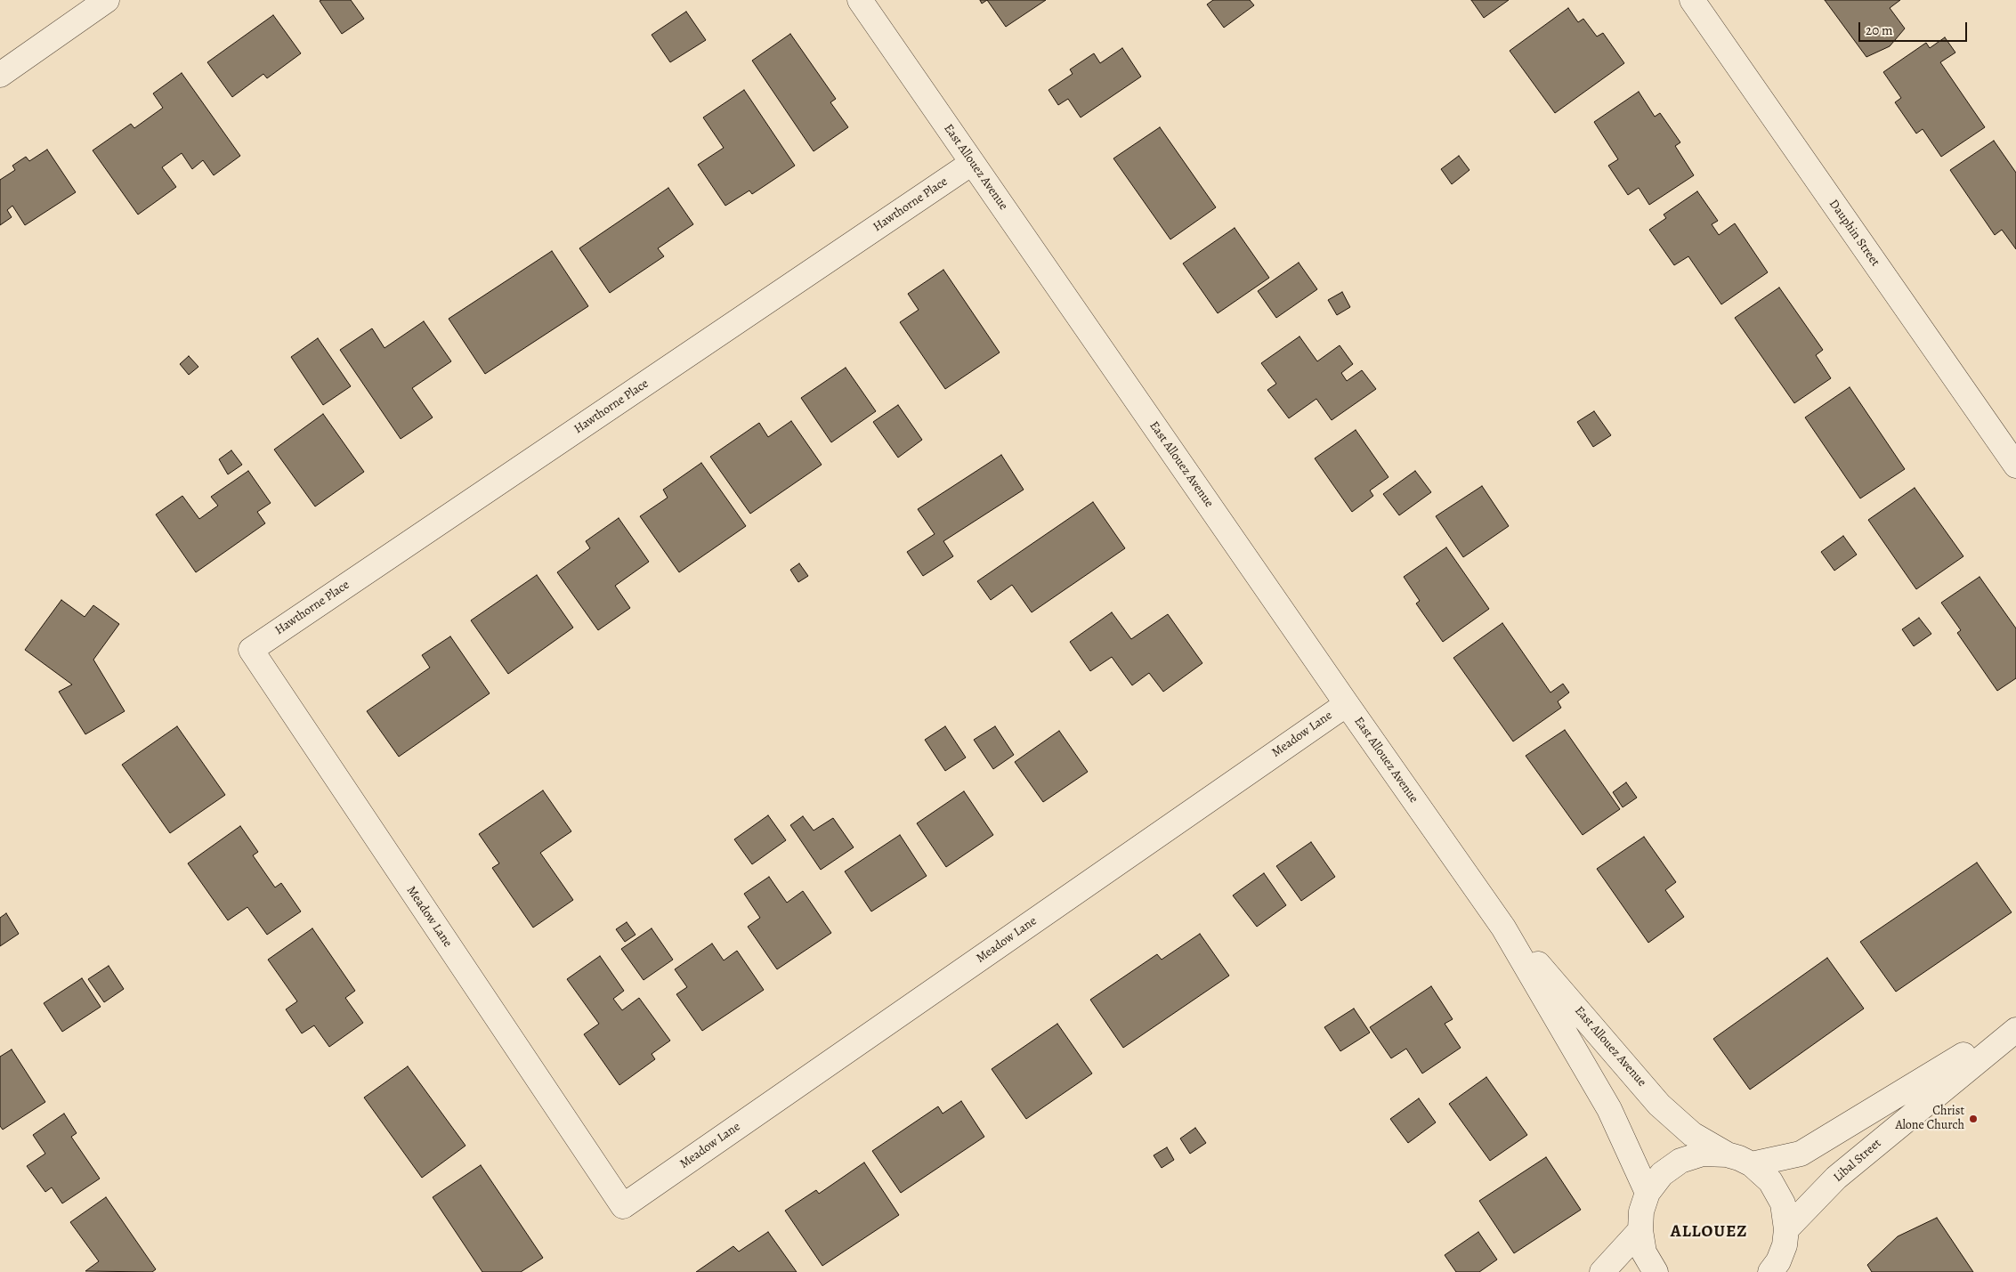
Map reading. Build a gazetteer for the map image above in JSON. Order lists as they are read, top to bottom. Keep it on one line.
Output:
{"streets":{"street":["East Allouez Avenue","Hawthorne Place","Dauphin Street","Meadow Lane","Libal Street"]},"crossings":[["East Allouez Avenue","Hawthorne Place"],["East Allouez Avenue","Meadow Lane"],["East Allouez Avenue","Libal Street"],["Hawthorne Place","Meadow Lane"]],"districts":["ALLOUEZ"],"places":["Christ Alone Church"],"scale_bar":"20 m"}
